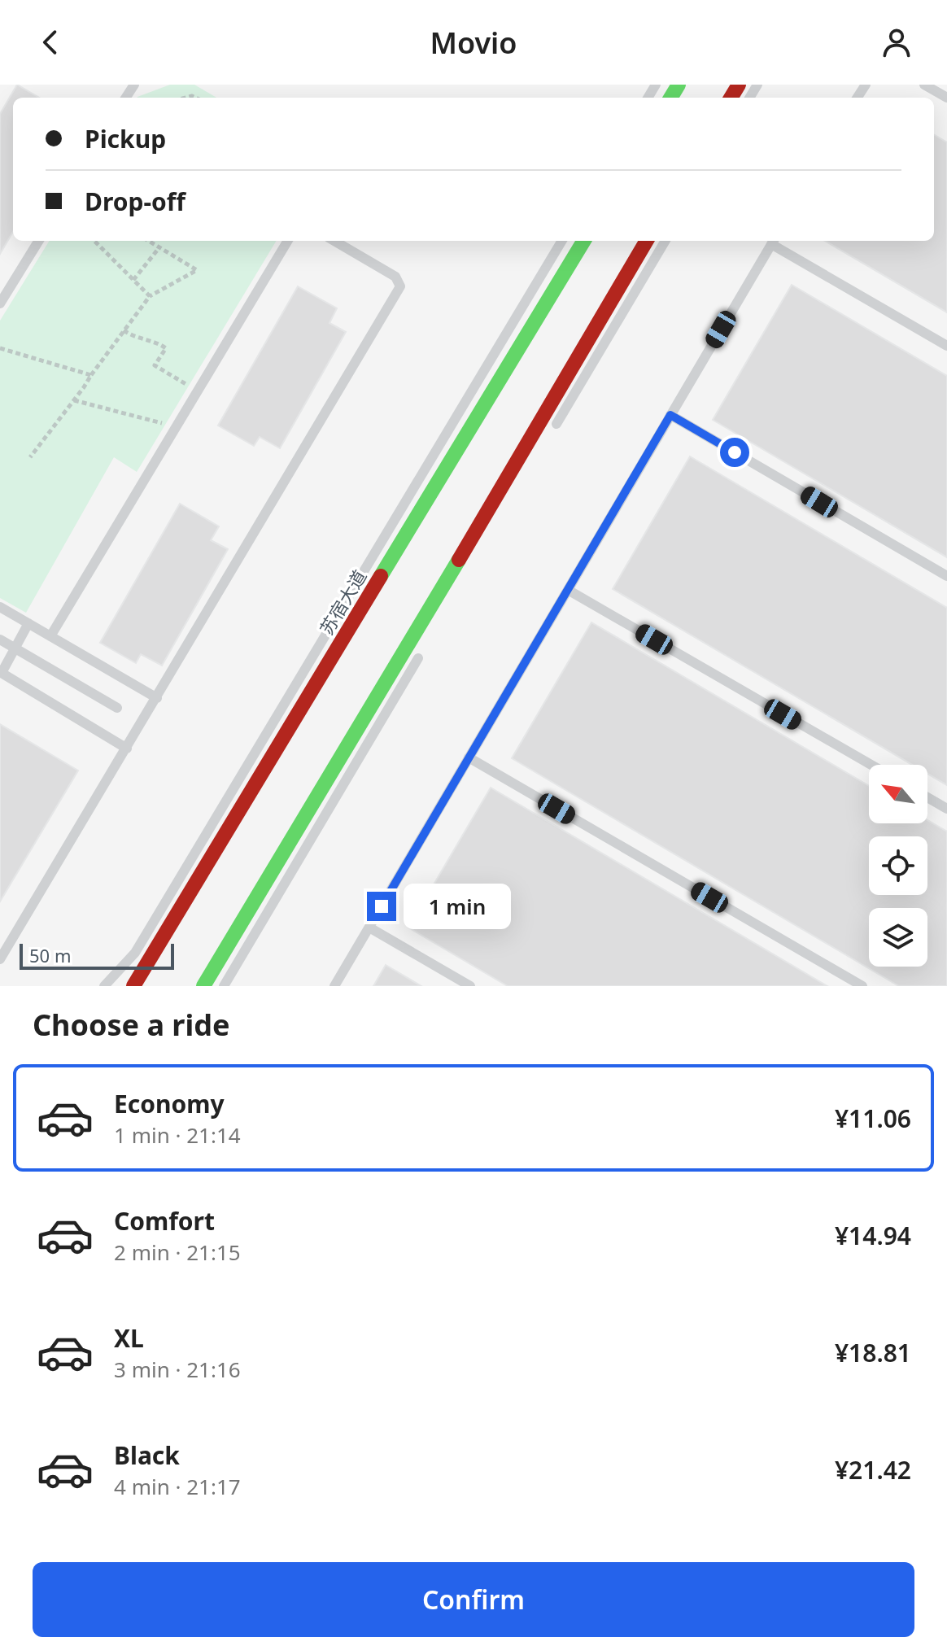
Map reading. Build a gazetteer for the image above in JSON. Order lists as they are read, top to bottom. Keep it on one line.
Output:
{"streets":{"main road":["苏宿大道"]},"scale_bar":"50 m","north":"top left","page":{"header":"Movio","banner":["Pickup","Drop-off"],"bubble":"1 min","scale":"50 m","heading":"Choose a ride","list":[{"name":"Economy","note":"1 min · 21:14","value":"¥11.06"},{"name":"Comfort","note":"2 min · 21:15","value":"¥14.94"},{"name":"XL","note":"3 min · 21:16","value":"¥18.81"},{"name":"Black","note":"4 min · 21:17","value":"¥21.42"}],"buttons":"Confirm"}}
